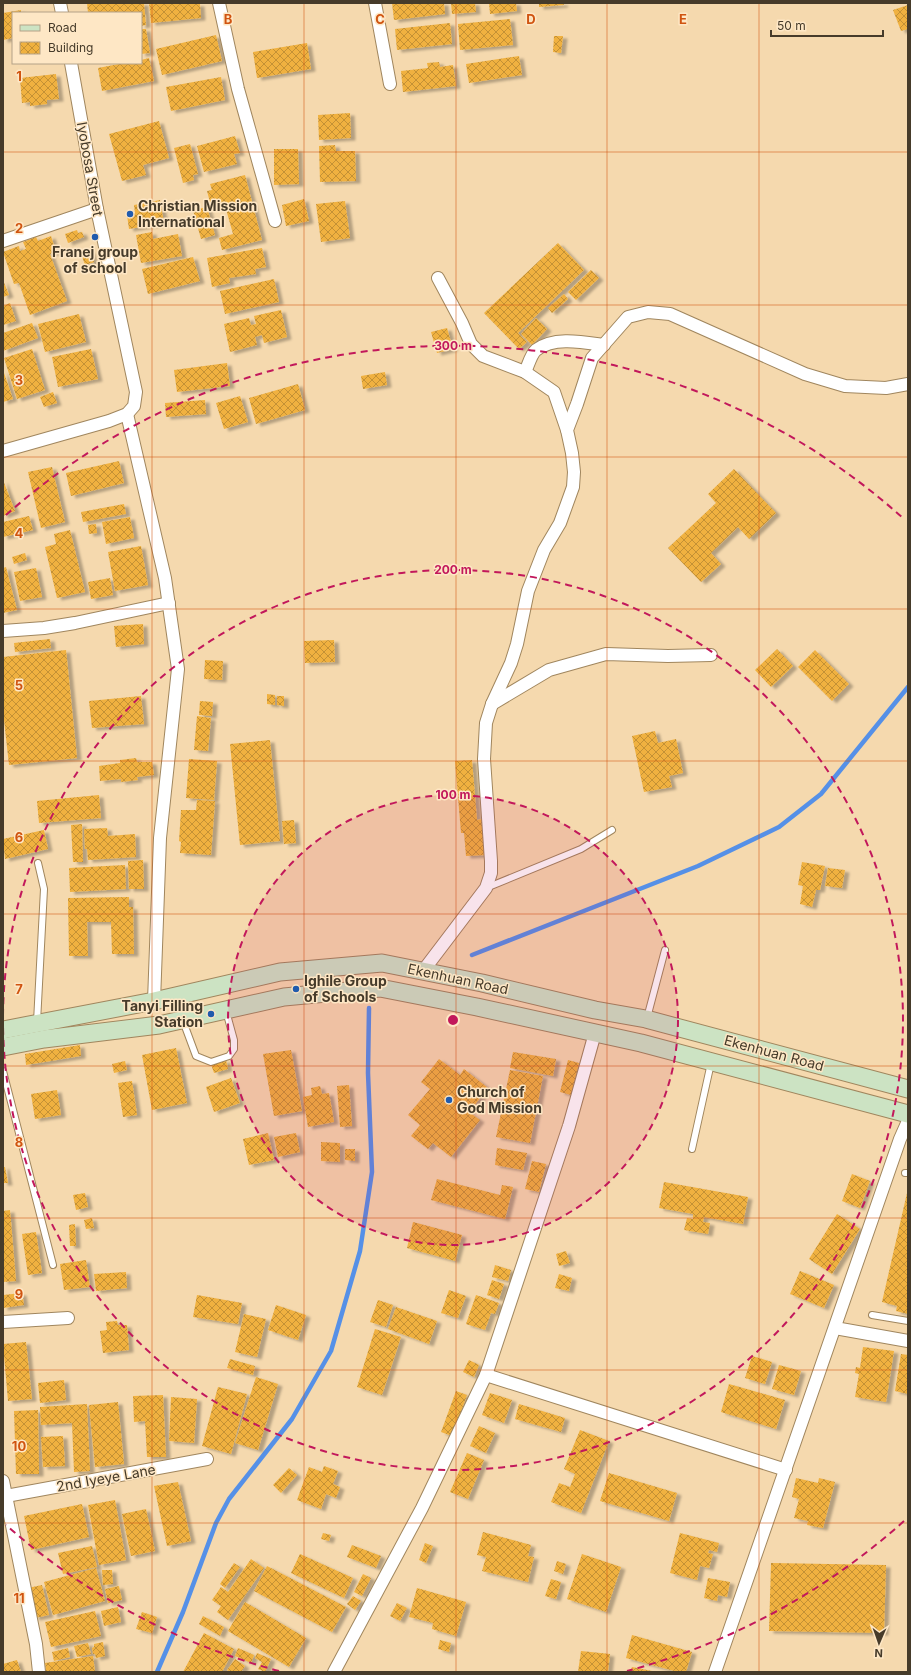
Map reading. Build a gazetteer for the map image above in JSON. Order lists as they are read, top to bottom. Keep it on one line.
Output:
{"streets":{"main road":["Ekenhuan Road"],"street":["Iyobosa Street","2nd Iyeye Lane"]},"places":["Christian Mission International","Franej group of school","Ighile Group of Schools","Tanyi Filling Station","Church of God Mission"],"legend":["Road","Building"],"scale_bar":"50 m","north":"bottom","grid":{"columns":["B","C","D","E"],"rows":["1","2","3","4","5","6","7","8","9","10","11"]},"rings":["300 m","200 m","100 m"]}
